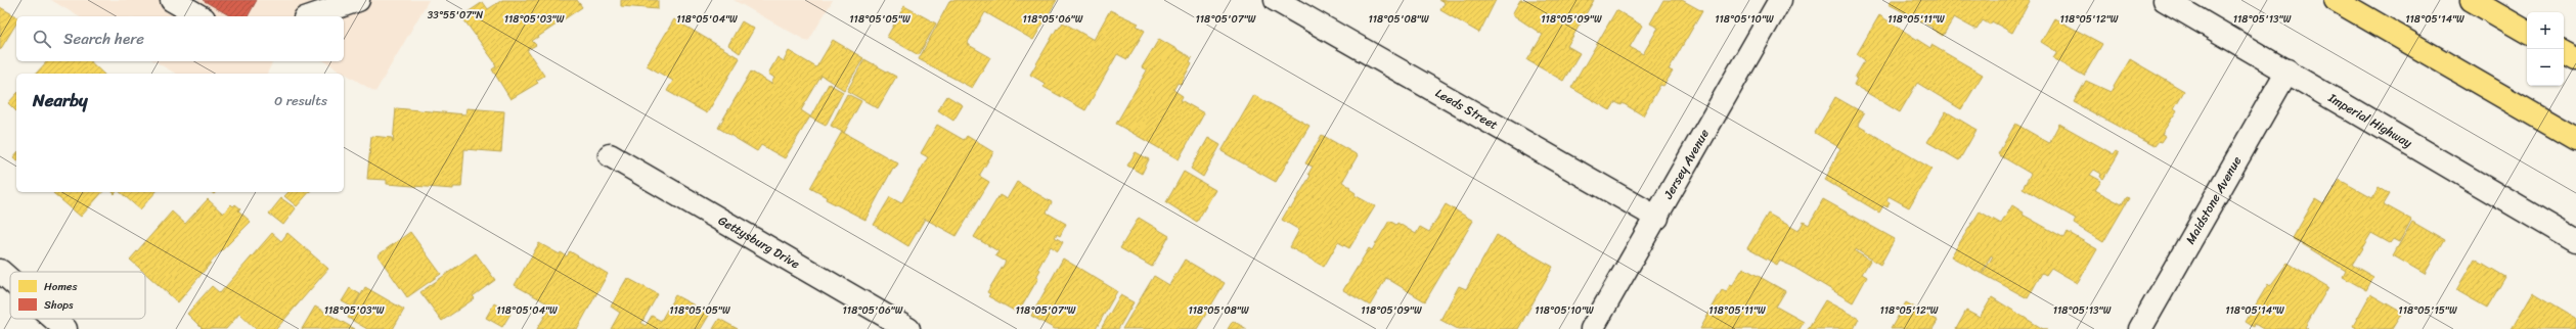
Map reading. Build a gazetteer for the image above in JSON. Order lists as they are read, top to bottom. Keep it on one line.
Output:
{"streets":{"street":["Leeds Street","Imperial Highway","Jersey Avenue","Maidstone Avenue","Gettysburg Drive"]},"crossings":[["Leeds Street","Jersey Avenue"],["Imperial Highway","Maidstone Avenue"]],"legend":["Homes","Shops"],"page":{"map_buttons":["+","−"],"search":"Search here","heading":["Nearby","0 results"]},"coordinates":["33°55'07\"N","118°05'03\"W","118°05'04\"W","118°05'05\"W","118°05'06\"W","118°05'08\"W","118°05'09\"W","118°05'12\"W","118°05'13\"W","118°05'14\"W","118°05'07\"W","118°05'10\"W","118°05'11\"W","118°05'15\"W"]}
